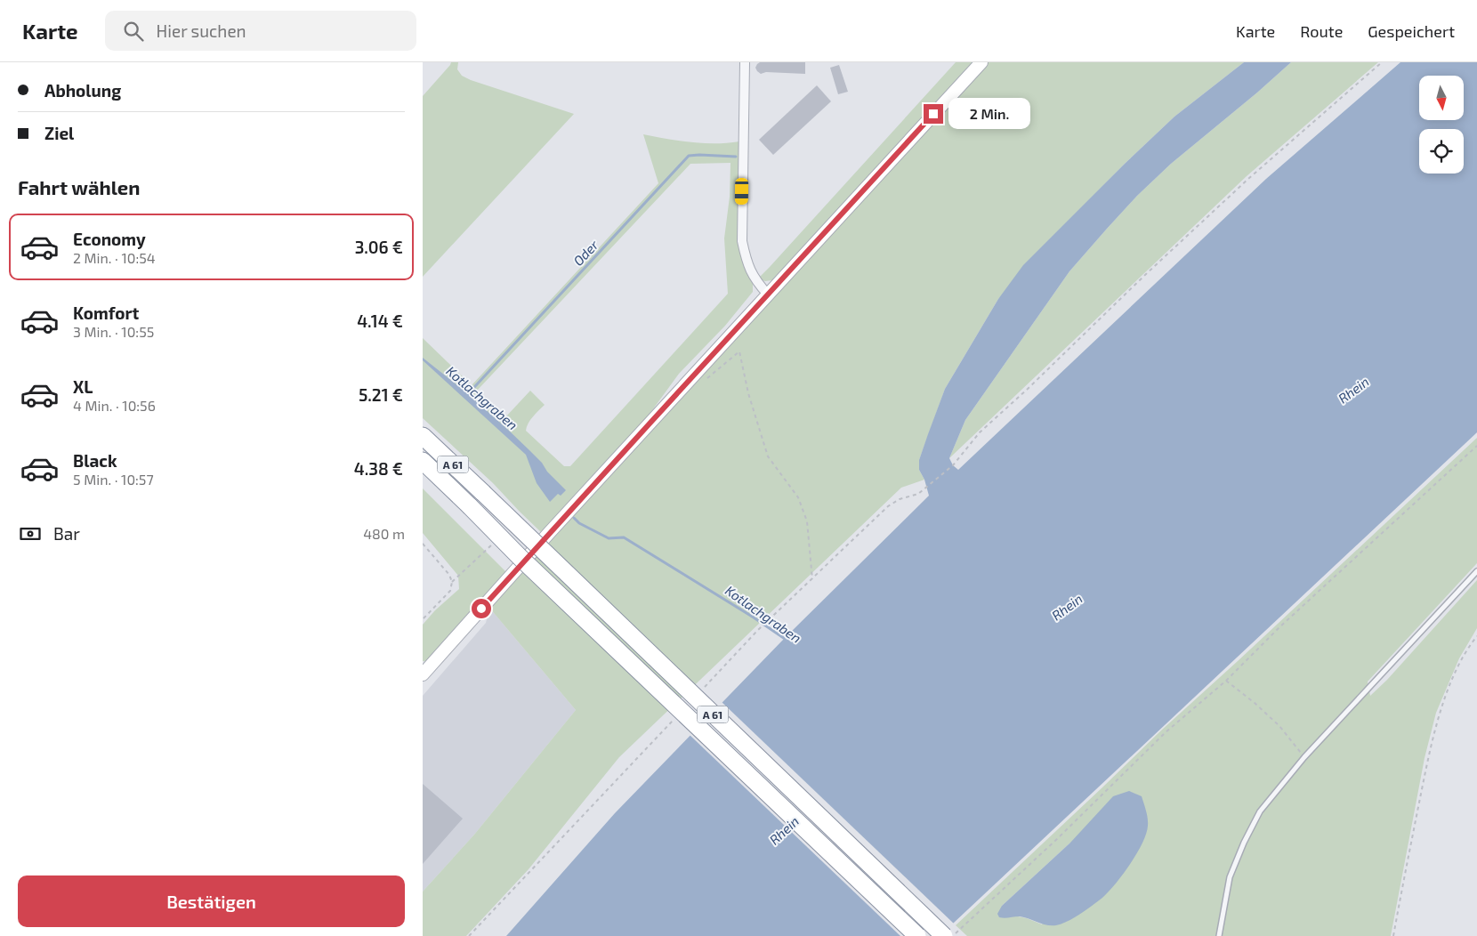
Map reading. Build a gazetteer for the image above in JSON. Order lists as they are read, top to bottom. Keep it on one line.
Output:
{"streets":{"highway":["A 61"]},"water":["Oder","Rhein","Kotlachgraben"],"north":"bottom","page":{"header":"Karte","search":"Hier suchen","nav":["Karte","Route","Gespeichert"],"banner":["Abholung","Ziel"],"bubble":"2 Min.","heading":"Fahrt wählen","list":[{"name":"Economy","note":"2 Min. · 10:54","value":"3.06 €"},{"name":"Komfort","note":"3 Min. · 10:55","value":"4.14 €"},{"name":"XL","note":"4 Min. · 10:56","value":"5.21 €"},{"name":"Black","note":"5 Min. · 10:57","value":"4.38 €"}],"pay":["Bar","480 m"],"buttons":"Bestätigen"}}
